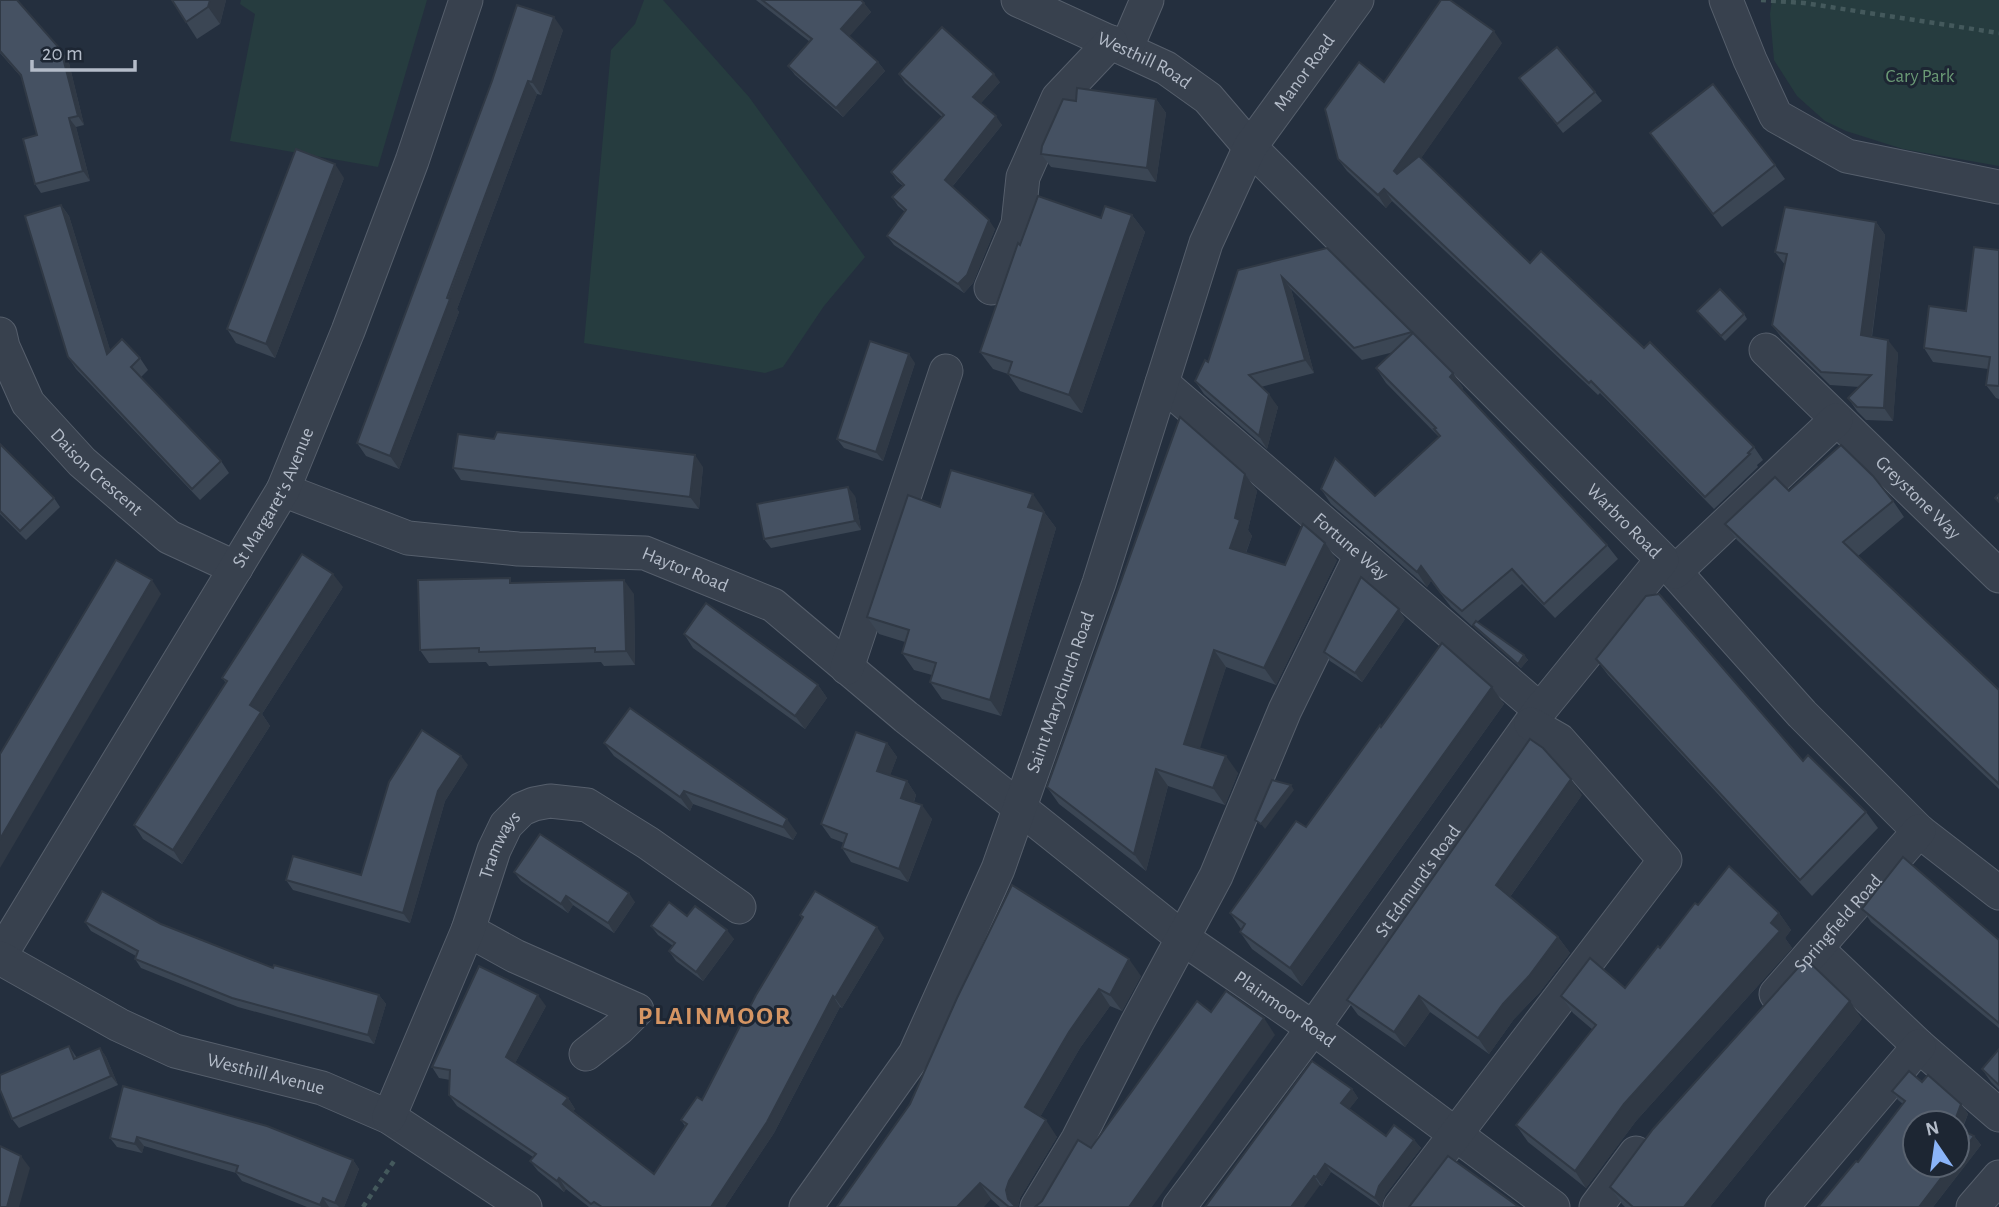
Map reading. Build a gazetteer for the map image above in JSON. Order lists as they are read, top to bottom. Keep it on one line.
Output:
{"streets":{"street":["Westhill Road","Manor Road","Daison Crescent","St Margaret's Avenue","Greystone Way","Warbro Road","Fortune Way","Haytor Road","Saint Marychurch Road","Tramways","St Edmund's Road","Springfield Road","Plainmoor Road","Westhill Avenue"]},"crossings":[["Westhill Road","Manor Road"],["Westhill Road","Warbro Road"],["Westhill Road","Saint Marychurch Road"],["Manor Road","Warbro Road"],["Manor Road","Saint Marychurch Road"],["Daison Crescent","St Margaret's Avenue"],["St Margaret's Avenue","Haytor Road"],["St Margaret's Avenue","Westhill Avenue"],["Warbro Road","Saint Marychurch Road"],["Warbro Road","St Edmund's Road"],["Warbro Road","Springfield Road"],["Fortune Way","Saint Marychurch Road"],["Fortune Way","St Edmund's Road"],["Fortune Way","Plainmoor Road"],["Haytor Road","Saint Marychurch Road"],["Haytor Road","Plainmoor Road"],["Saint Marychurch Road","Plainmoor Road"],["Tramways","Westhill Avenue"],["St Edmund's Road","Plainmoor Road"]],"districts":["PLAINMOOR"],"parks":["Cary Park"],"scale_bar":"20 m","north":"top"}
